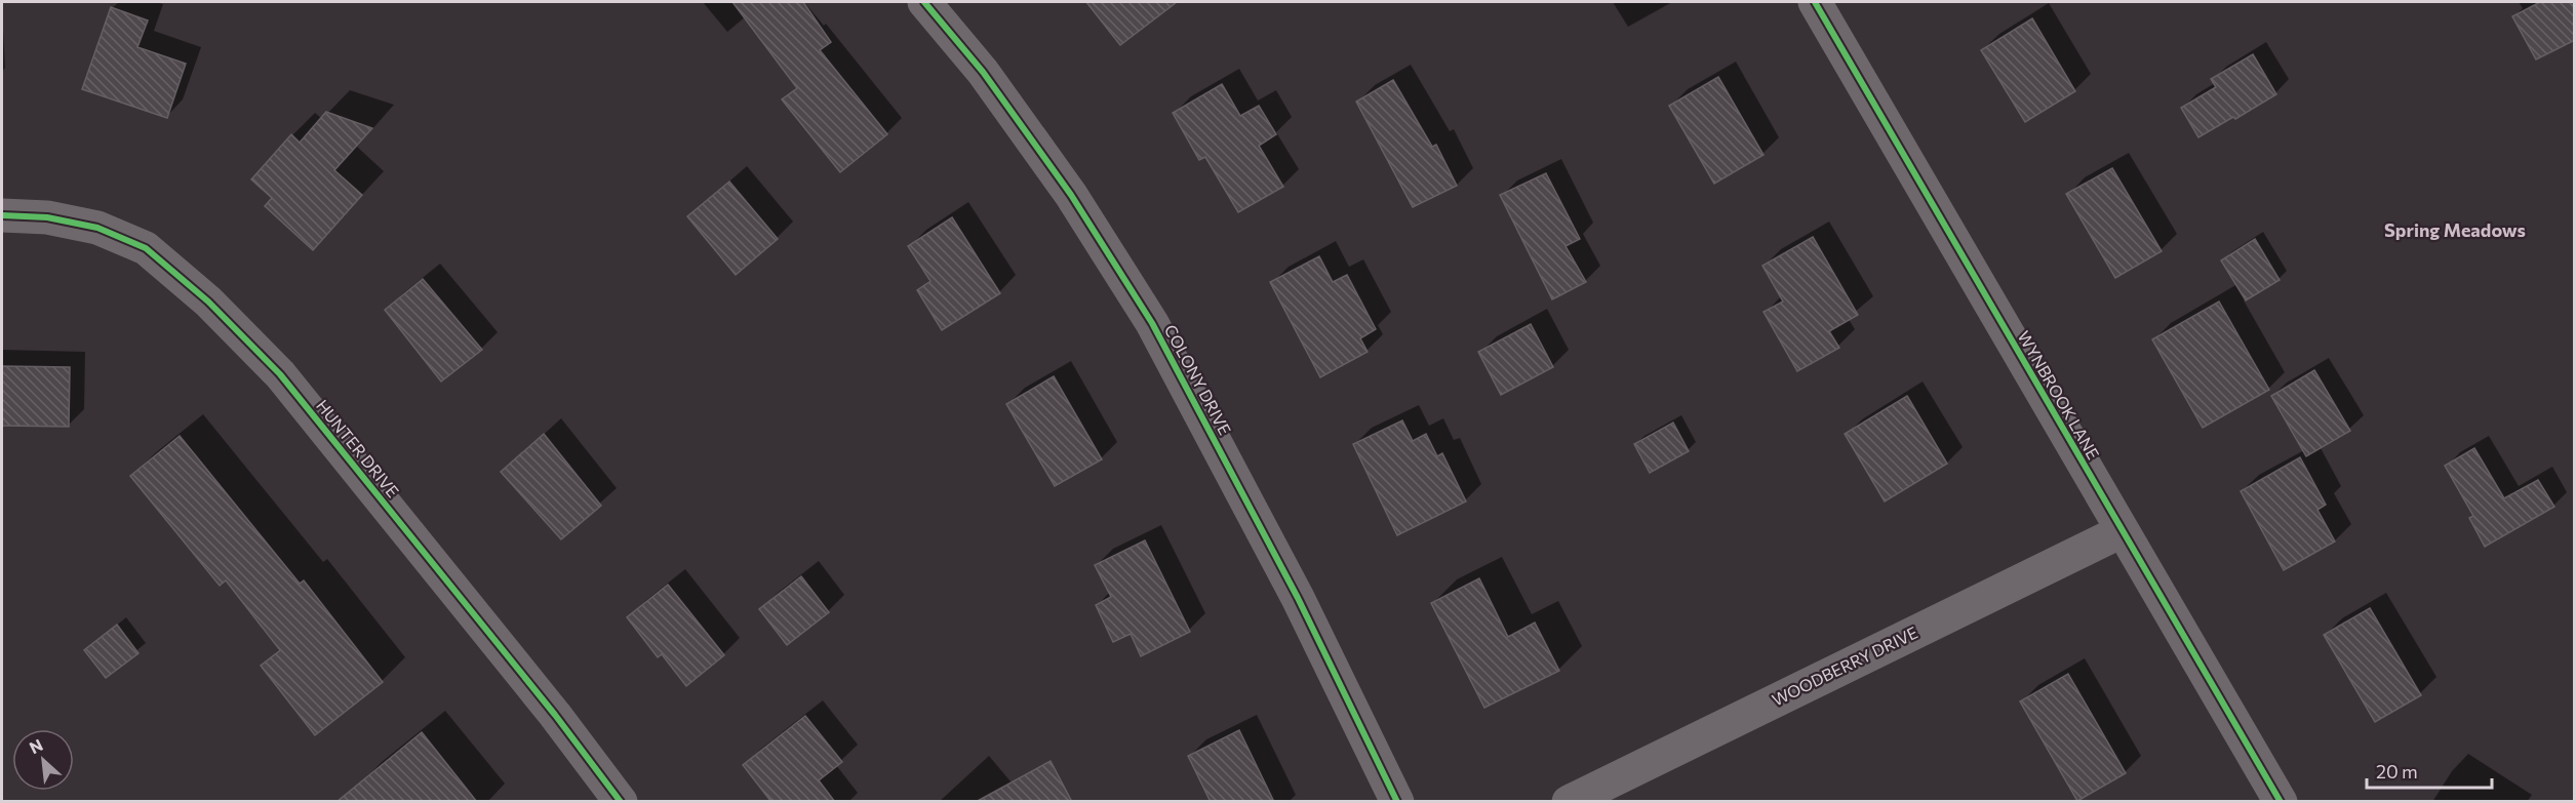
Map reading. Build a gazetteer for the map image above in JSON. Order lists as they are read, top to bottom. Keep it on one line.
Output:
{"streets":{"street":["COLONY DRIVE","WYNBROOK LANE","HUNTER DRIVE","WOODBERRY DRIVE"]},"crossings":[["WYNBROOK LANE","WOODBERRY DRIVE"]],"districts":["Spring Meadows"],"scale_bar":"20 m","north":"top left"}
